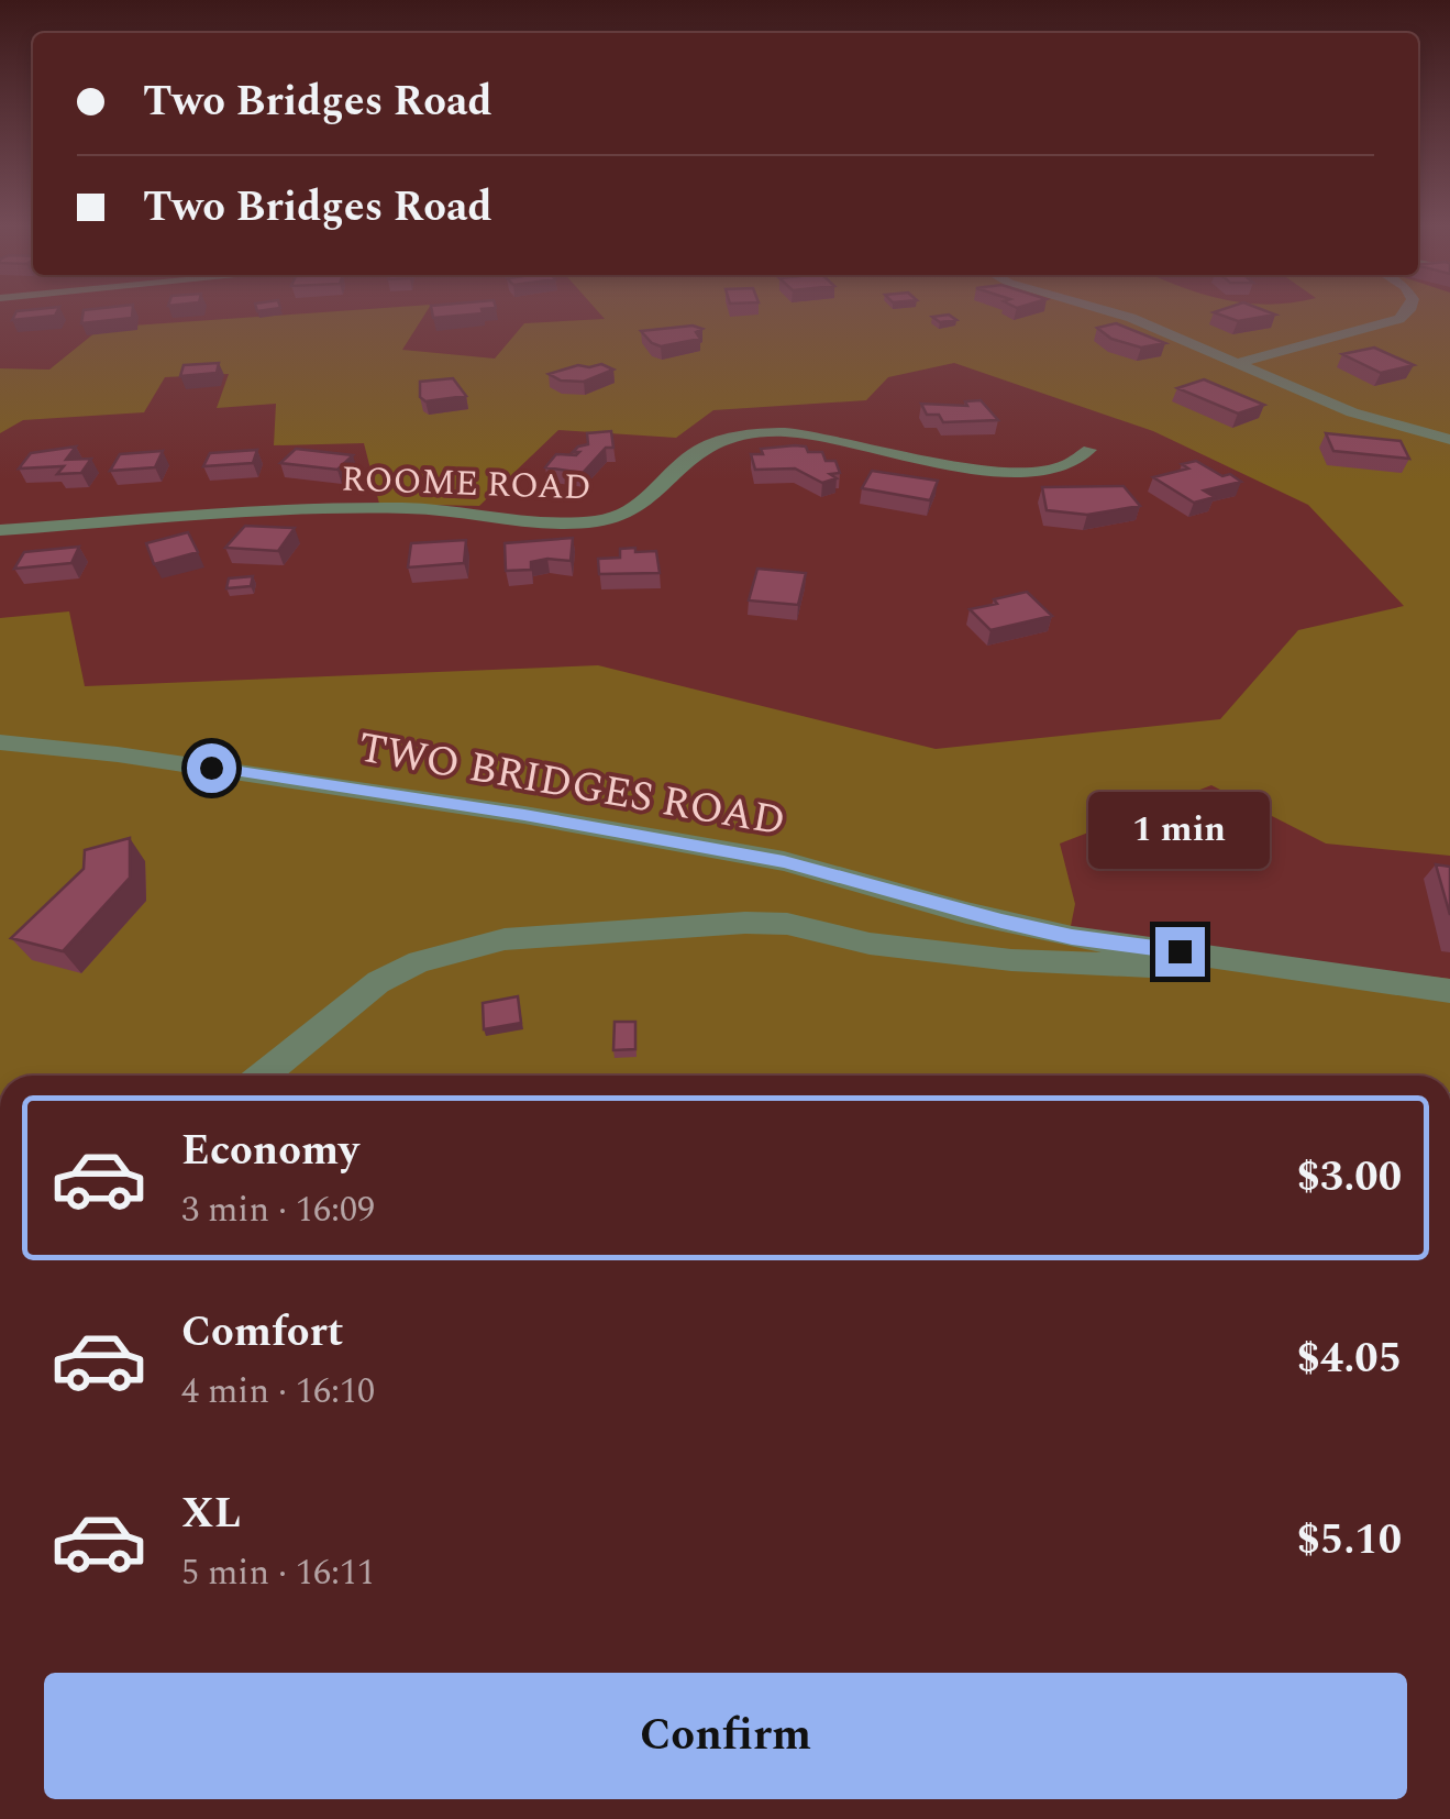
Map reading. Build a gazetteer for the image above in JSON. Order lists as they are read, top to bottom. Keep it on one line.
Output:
{"streets":{"street":["ROOME ROAD","TWO BRIDGES ROAD"]},"page":{"banner":["Two Bridges Road","Two Bridges Road"],"bubble":"1 min","list":[{"name":"Economy","note":"3 min · 16:09","value":"$3.00"},{"name":"Comfort","note":"4 min · 16:10","value":"$4.05"},{"name":"XL","note":"5 min · 16:11","value":"$5.10"}],"buttons":"Confirm"}}
